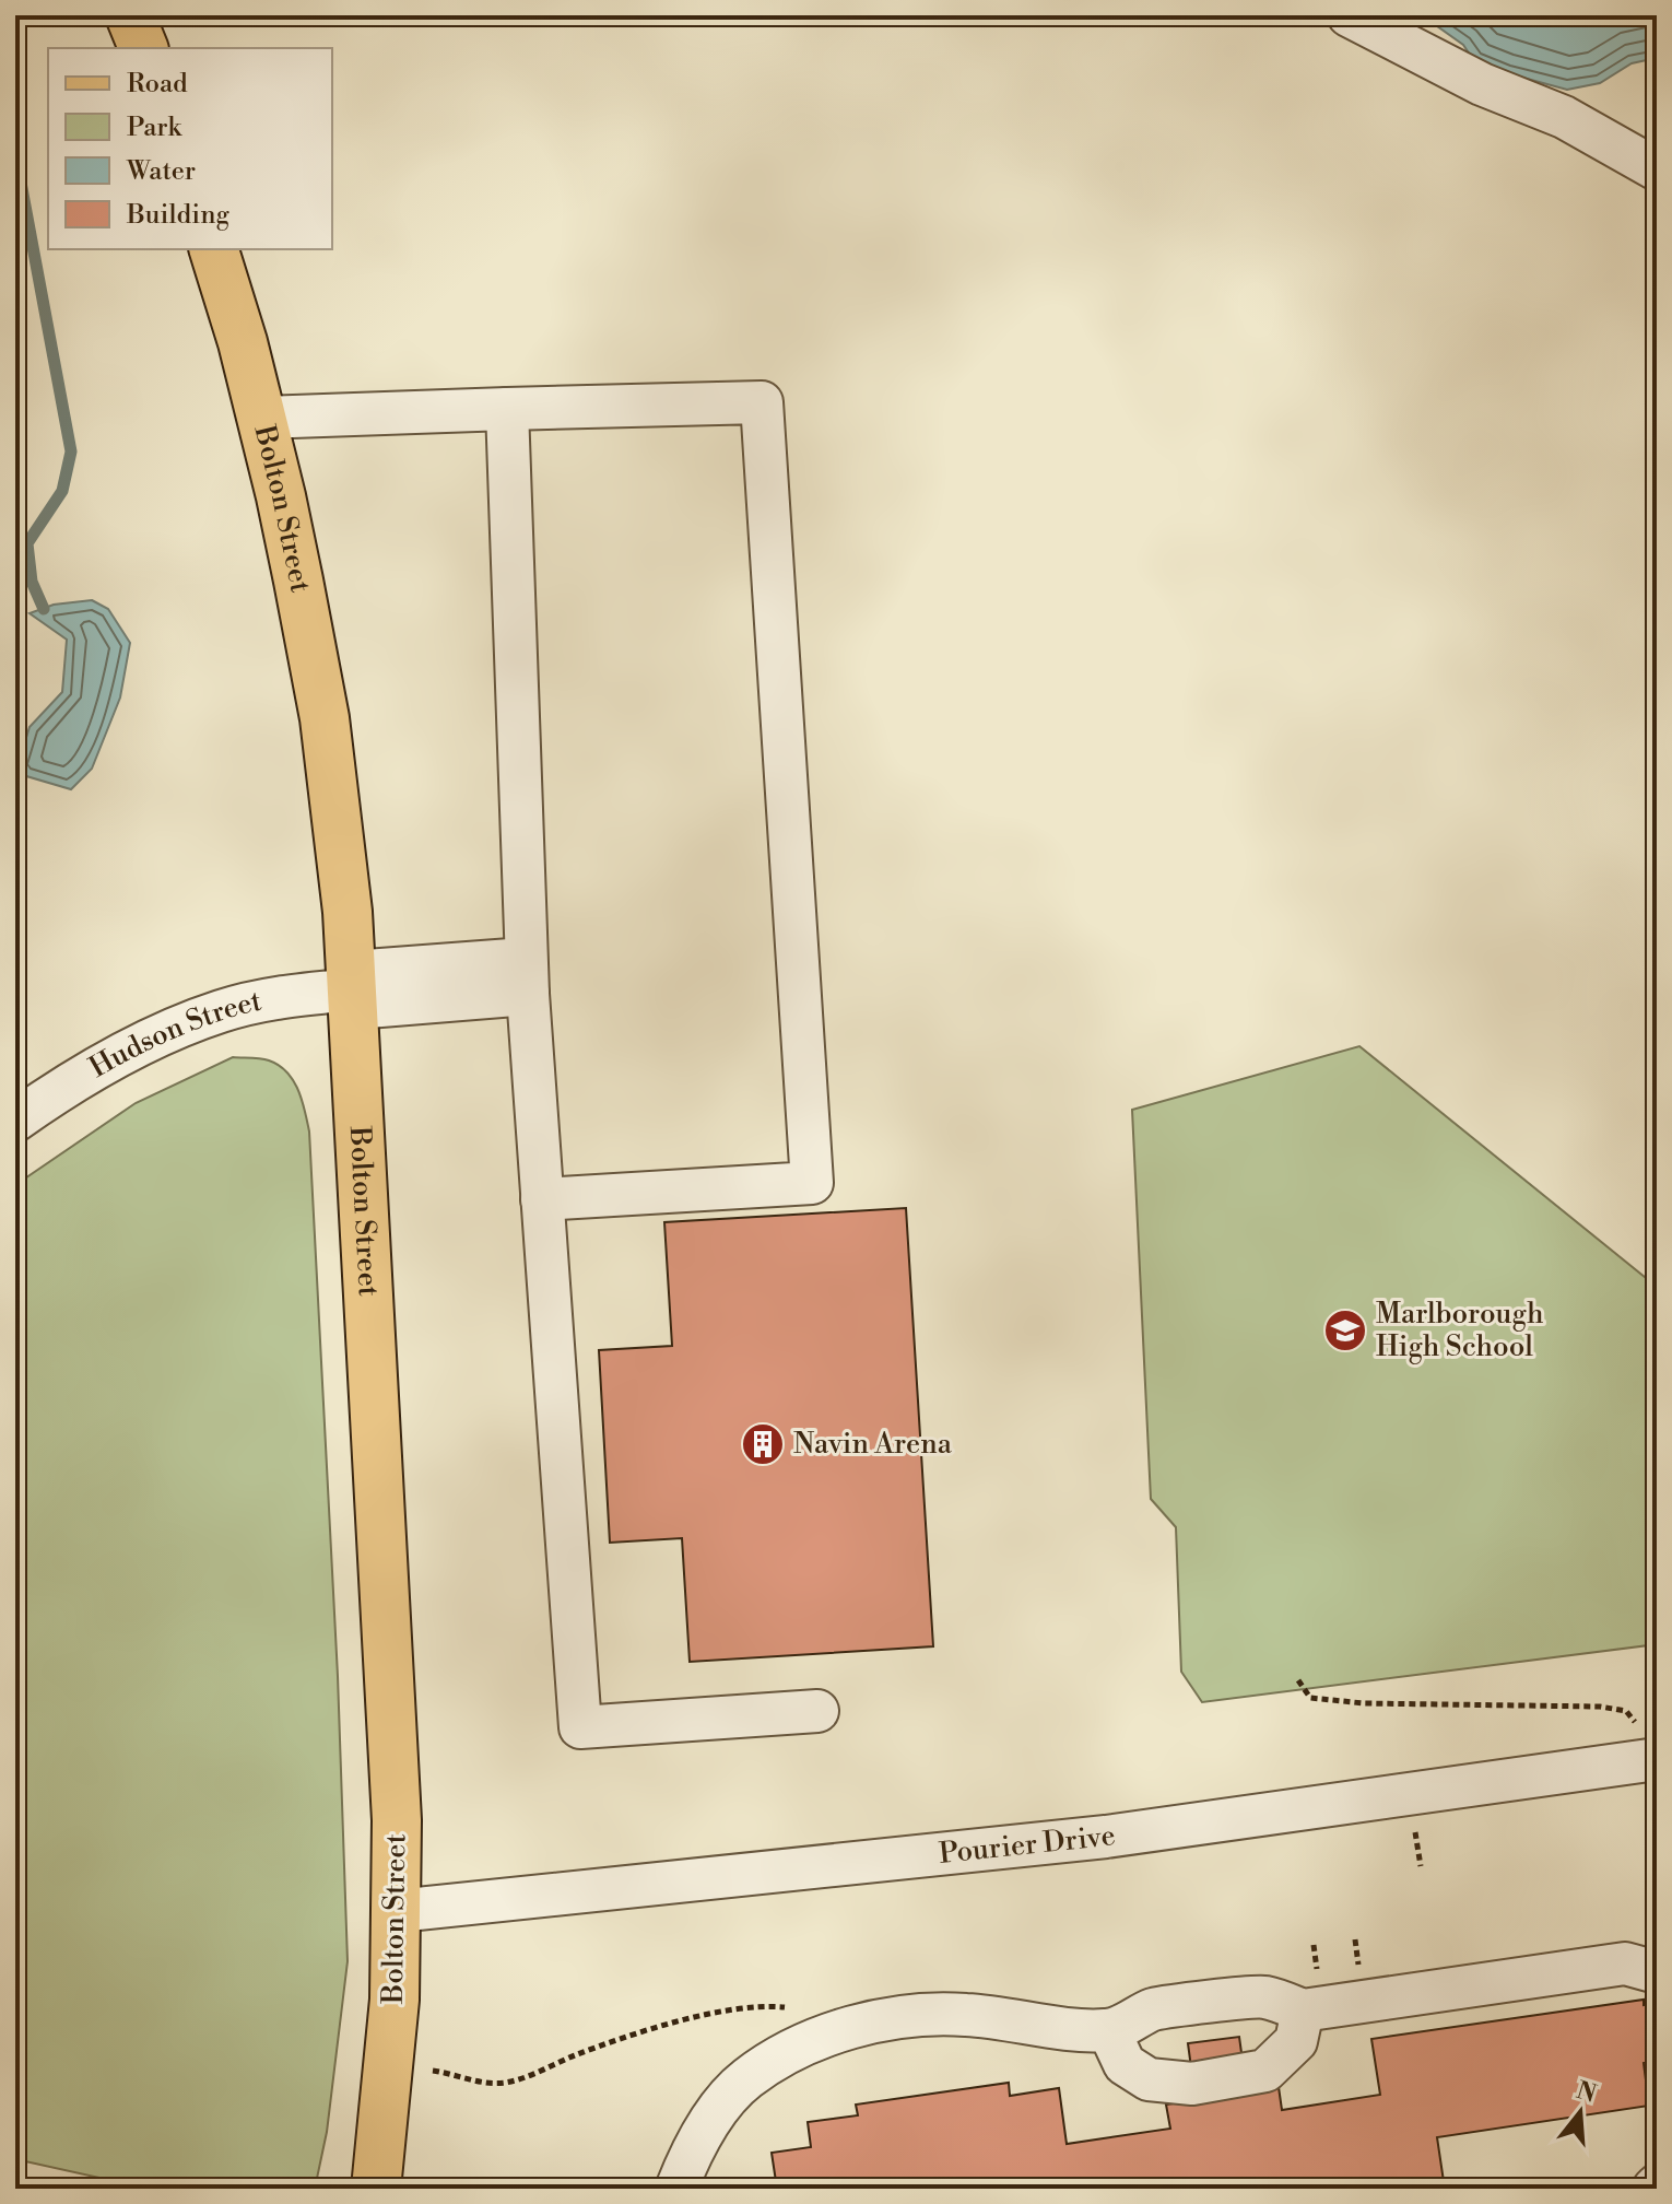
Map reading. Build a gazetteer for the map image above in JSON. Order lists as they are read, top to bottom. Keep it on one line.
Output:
{"streets":{"main road":["Bolton Street"],"street":["Hudson Street","Pourier Drive"]},"crossings":[["Bolton Street","Hudson Street"],["Bolton Street","Pourier Drive"]],"places":{"school or university":["Marlborough High School"],"building":["Navin Arena"]},"legend":["Road","Park","Water","Building"],"north":"top"}
